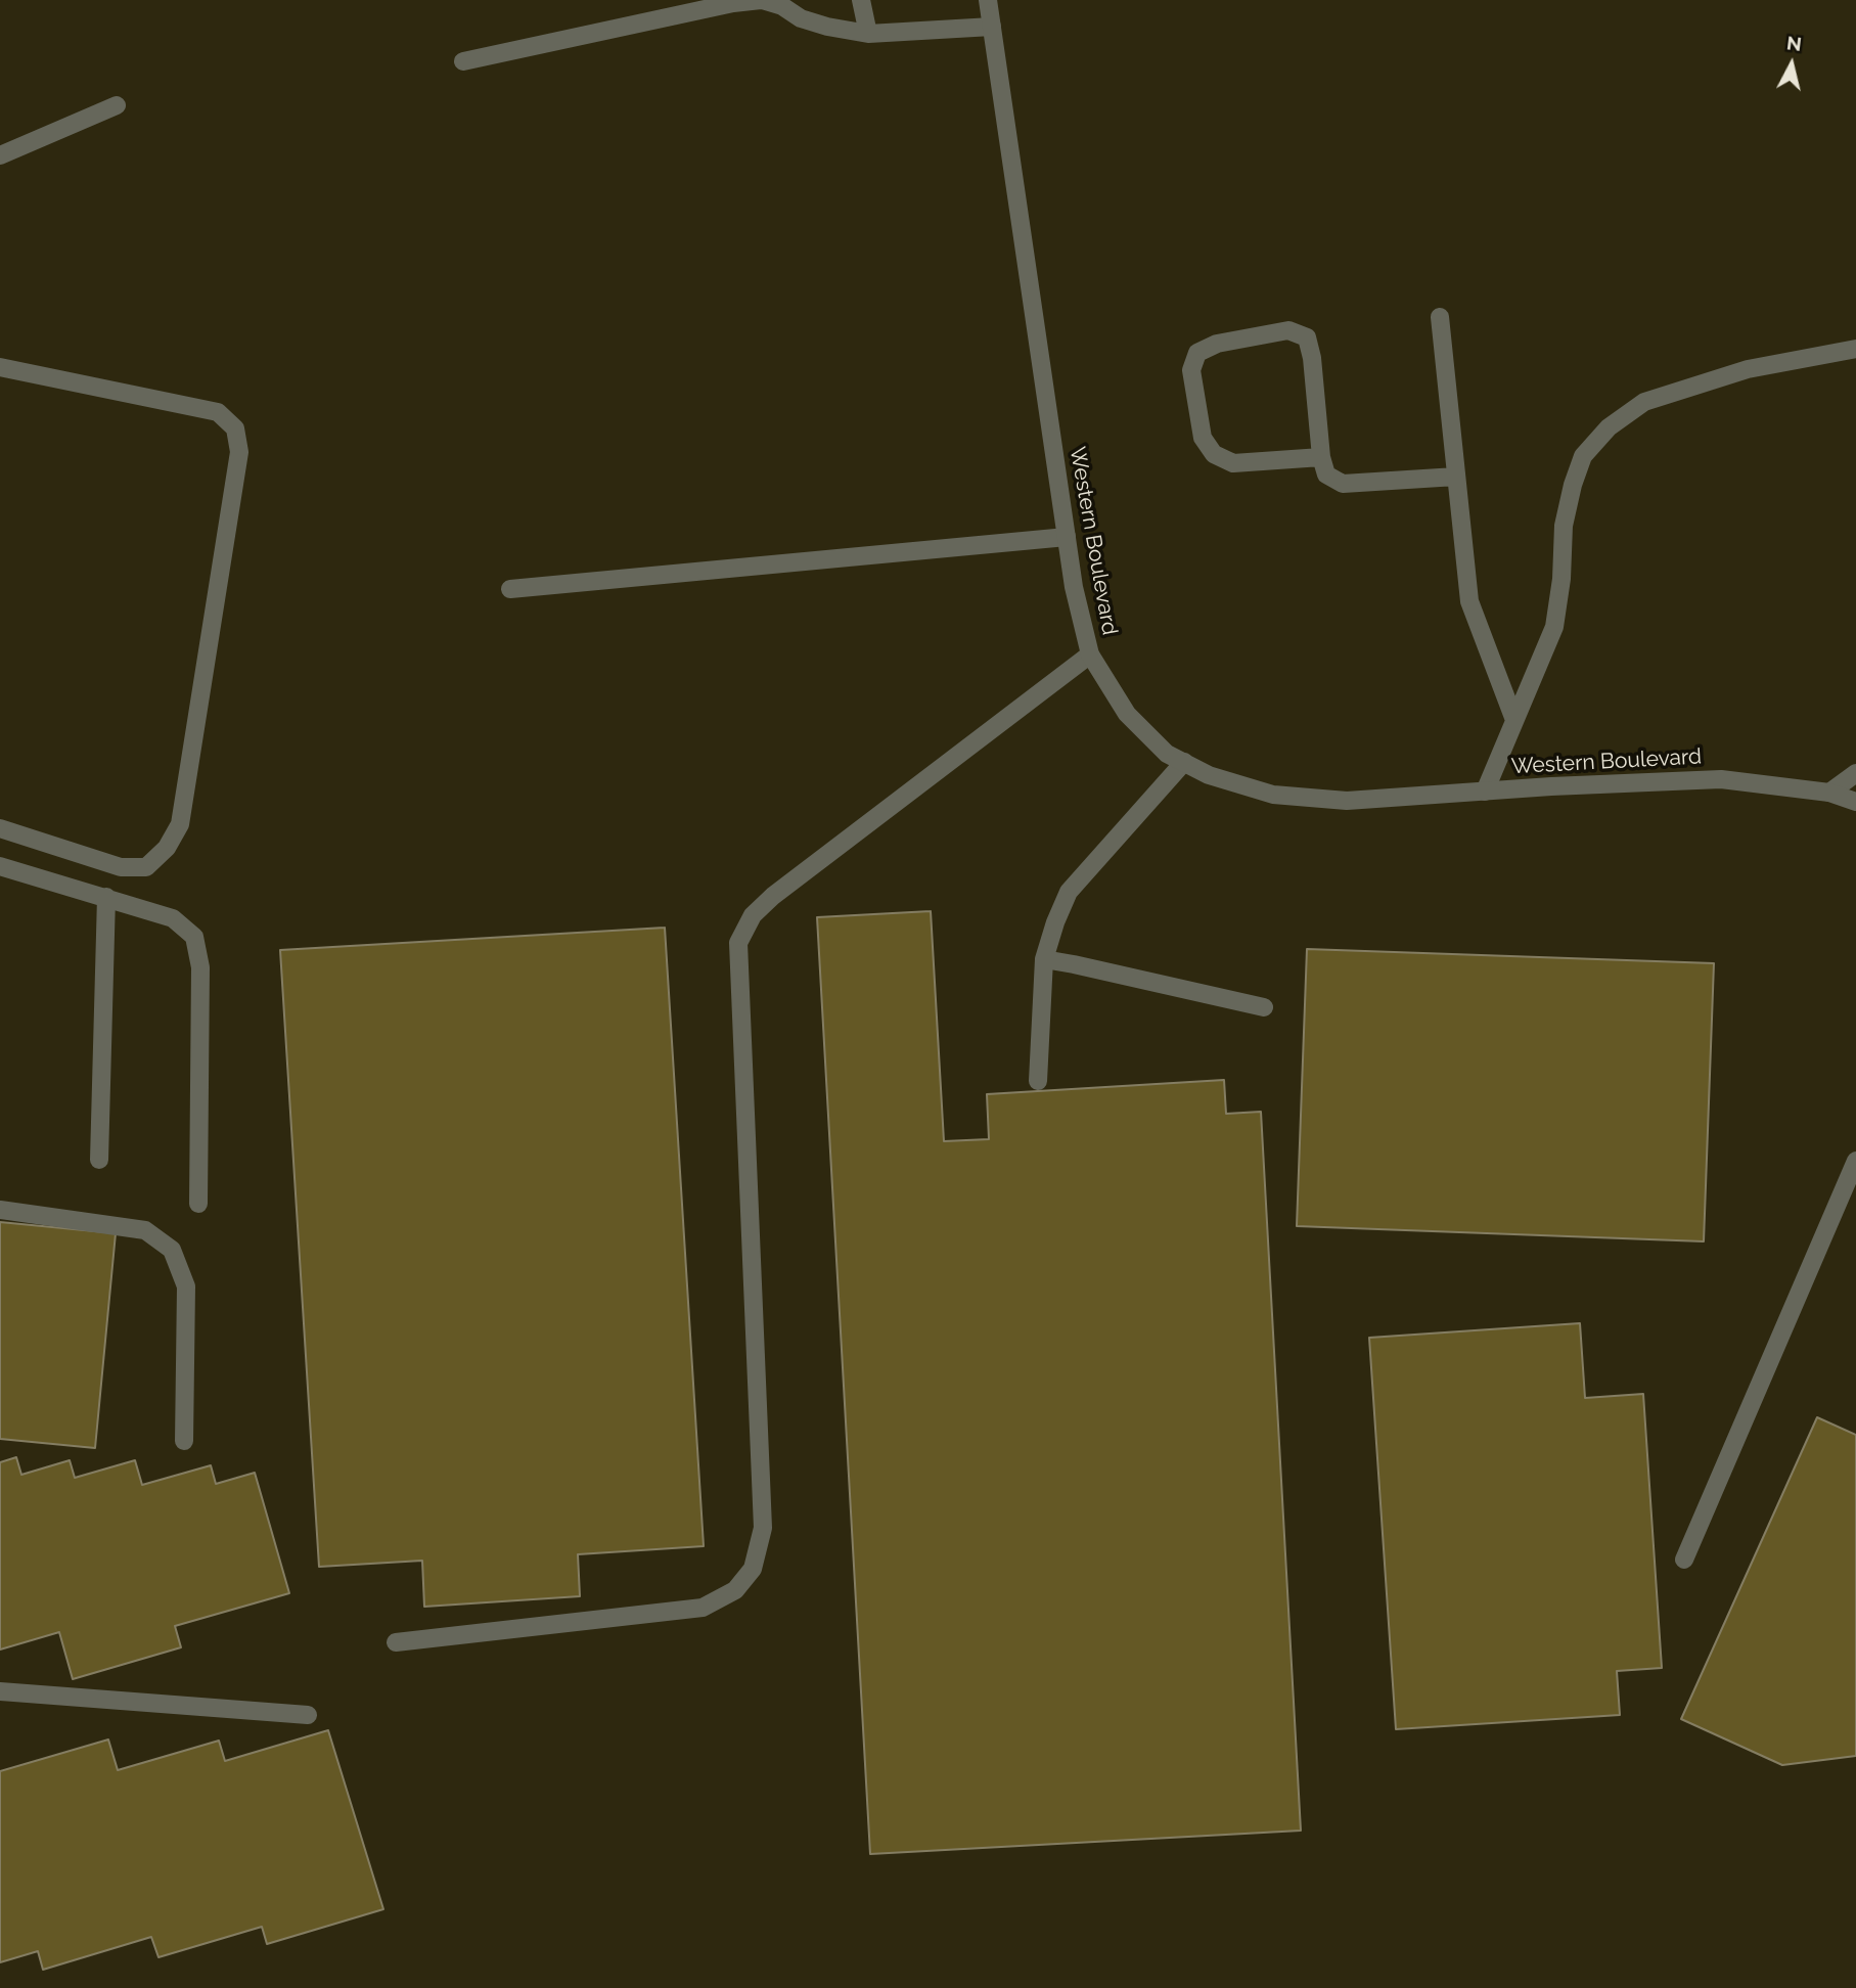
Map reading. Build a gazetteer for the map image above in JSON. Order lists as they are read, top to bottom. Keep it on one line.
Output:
{"streets":{"street":["Western Boulevard"]},"north":"top"}
